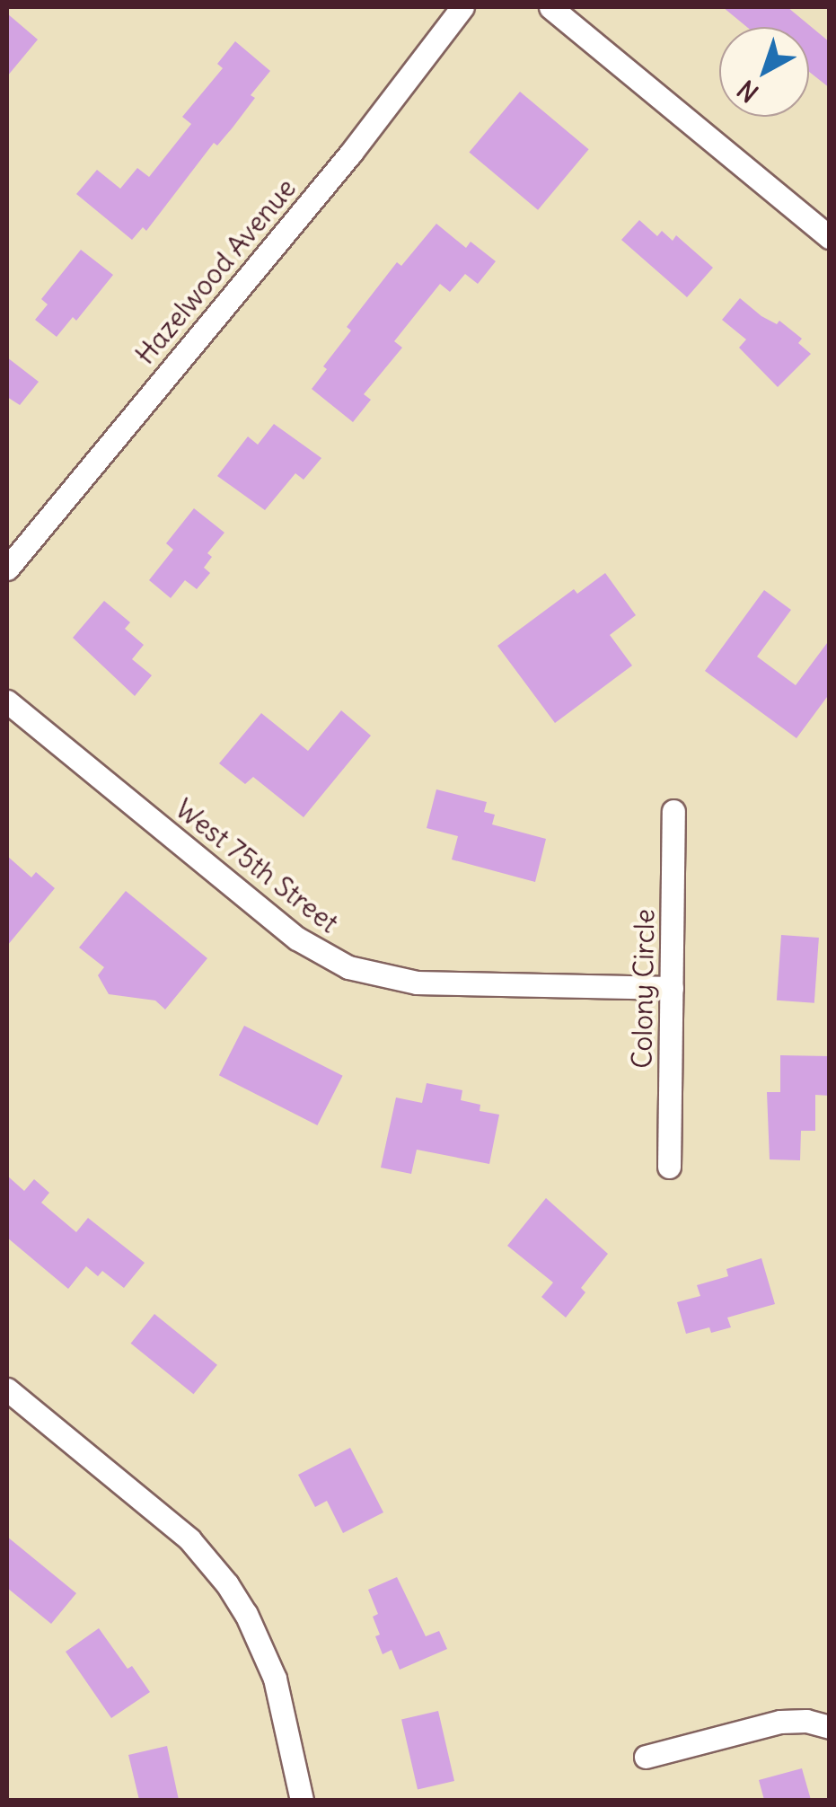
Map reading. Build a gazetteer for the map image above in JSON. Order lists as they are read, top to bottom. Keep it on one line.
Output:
{"streets":{"street":["Hazelwood Avenue","West 75th Street","Colony Circle"]},"crossings":[["West 75th Street","Colony Circle"]],"north":"bottom left"}
